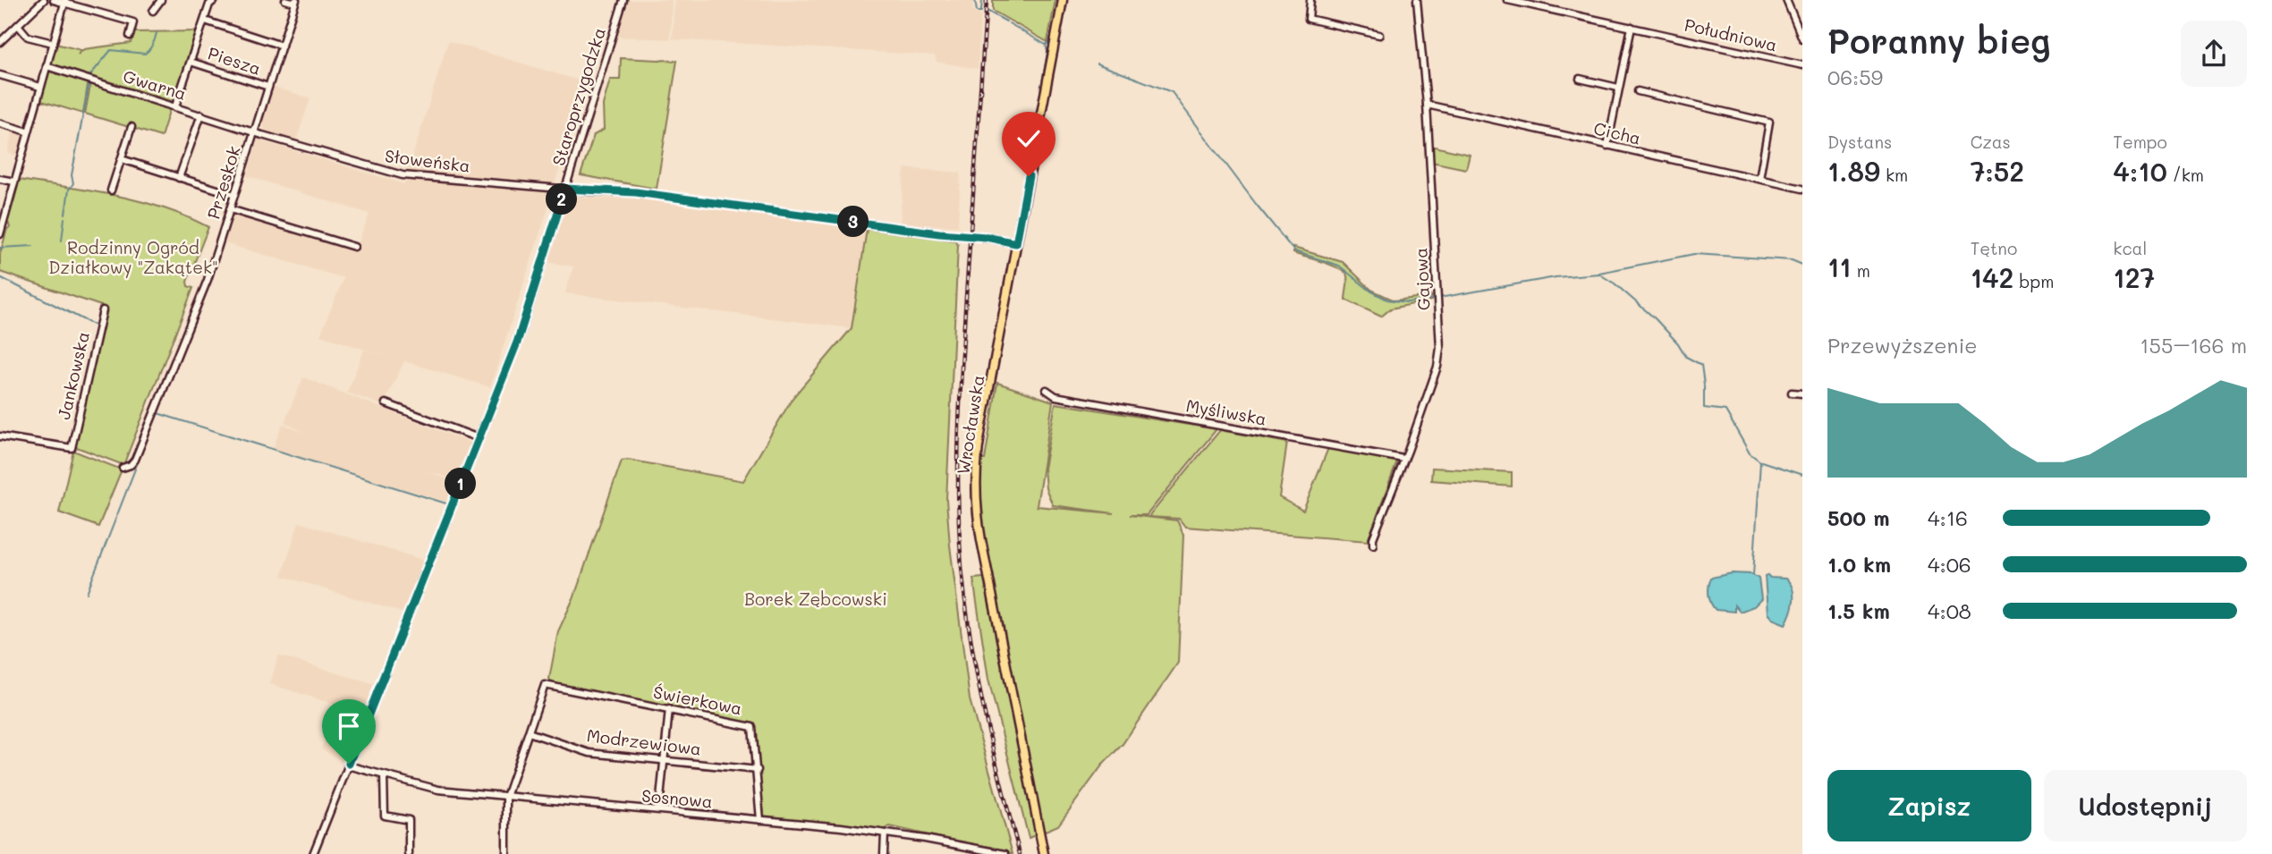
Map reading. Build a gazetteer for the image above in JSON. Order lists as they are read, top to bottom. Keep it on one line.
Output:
{"streets":{"main road":["Wrocławska"],"street":["Południowa","Piesza","Gwarna","Staroprzygodzka","Cicha","Słoweńska","Przeskok","Gajowa","Jankowska","Myśliwska","Świerkowa","Modrzewiowa","Sosnowa"]},"crossings":[["Piesza","Gwarna"],["Piesza","Przeskok"],["Gwarna","Słoweńska"],["Gwarna","Przeskok"],["Staroprzygodzka","Słoweńska"],["Staroprzygodzka","Sosnowa"],["Cicha","Gajowa"],["Słoweńska","Przeskok"],["Słoweńska","Wrocławska"],["Gajowa","Myśliwska"],["Świerkowa","Modrzewiowa"],["Świerkowa","Sosnowa"]],"parks":["Rodzinny Ogród Działkowy \"Zakątek\"","Borek Zębcowski"],"page":{"heading":["Poranny bieg","06:59"],"stats":[["Dystans","1.89 km"],["Czas","7:52"],["Tempo","4:10 /km"],["11 m"],["Tętno","142 bpm"],["kcal","127"]],"pins":["2","3","1"],"chart":["Przewyższenie","155–166 m"],"list":[{"name":"500 m","note":"4:16"},{"name":"1.0 km","note":"4:06"},{"name":"1.5 km","note":"4:08"}],"buttons":["Zapisz","Udostępnij"]}}
